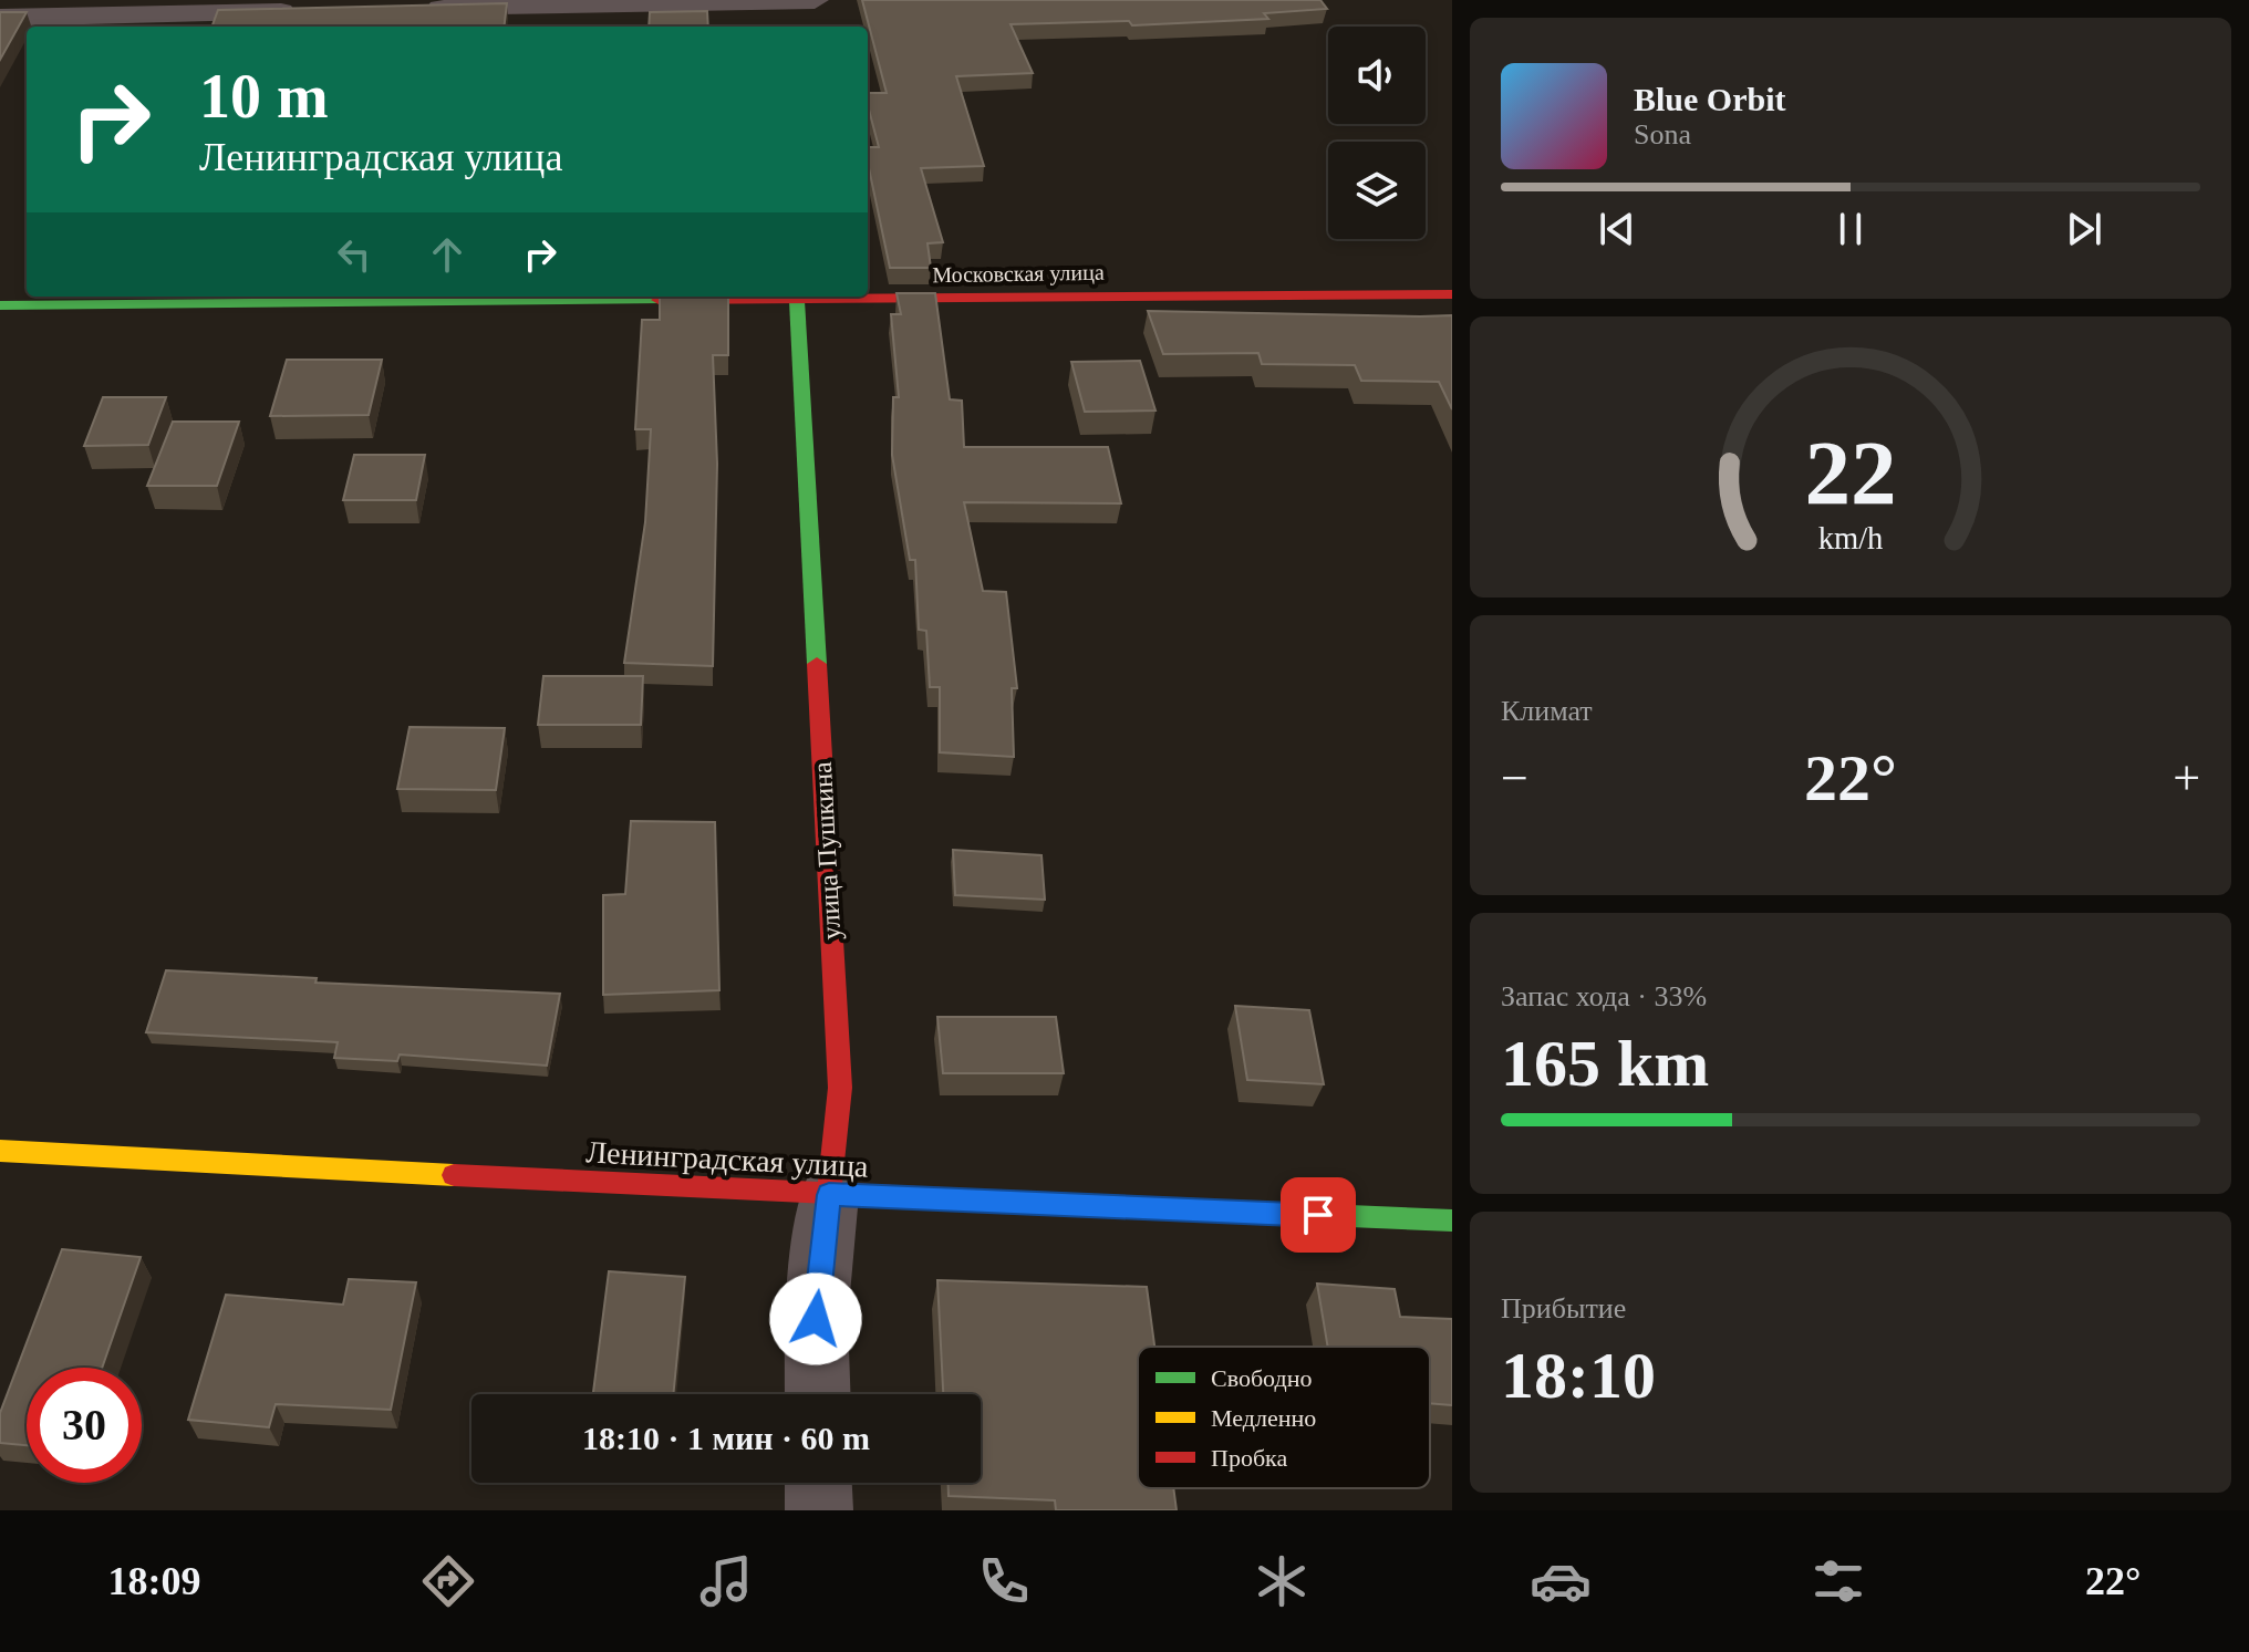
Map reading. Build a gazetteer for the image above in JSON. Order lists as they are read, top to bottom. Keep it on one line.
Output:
{"streets":{"street":["Московская улица","улица Пушкина","Ленинградская улица"]},"crossings":[["Московская улица","улица Пушкина"],["улица Пушкина","Ленинградская улица"]],"legend":["Свободно","Медленно","Пробка"],"page":{"turn":["10 m","Ленинградская улица"],"song":["Blue Orbit","Sona"],"tile":["Климат",["Запас хода · 33%","165 km"],["Прибытие","18:10"]],"heat":["−","22°","+"],"limit":"30","trip":"18:10 · 1 мин · 60 m","tabs":["18:09","22°"],"gauge":["22","km/h"]}}
